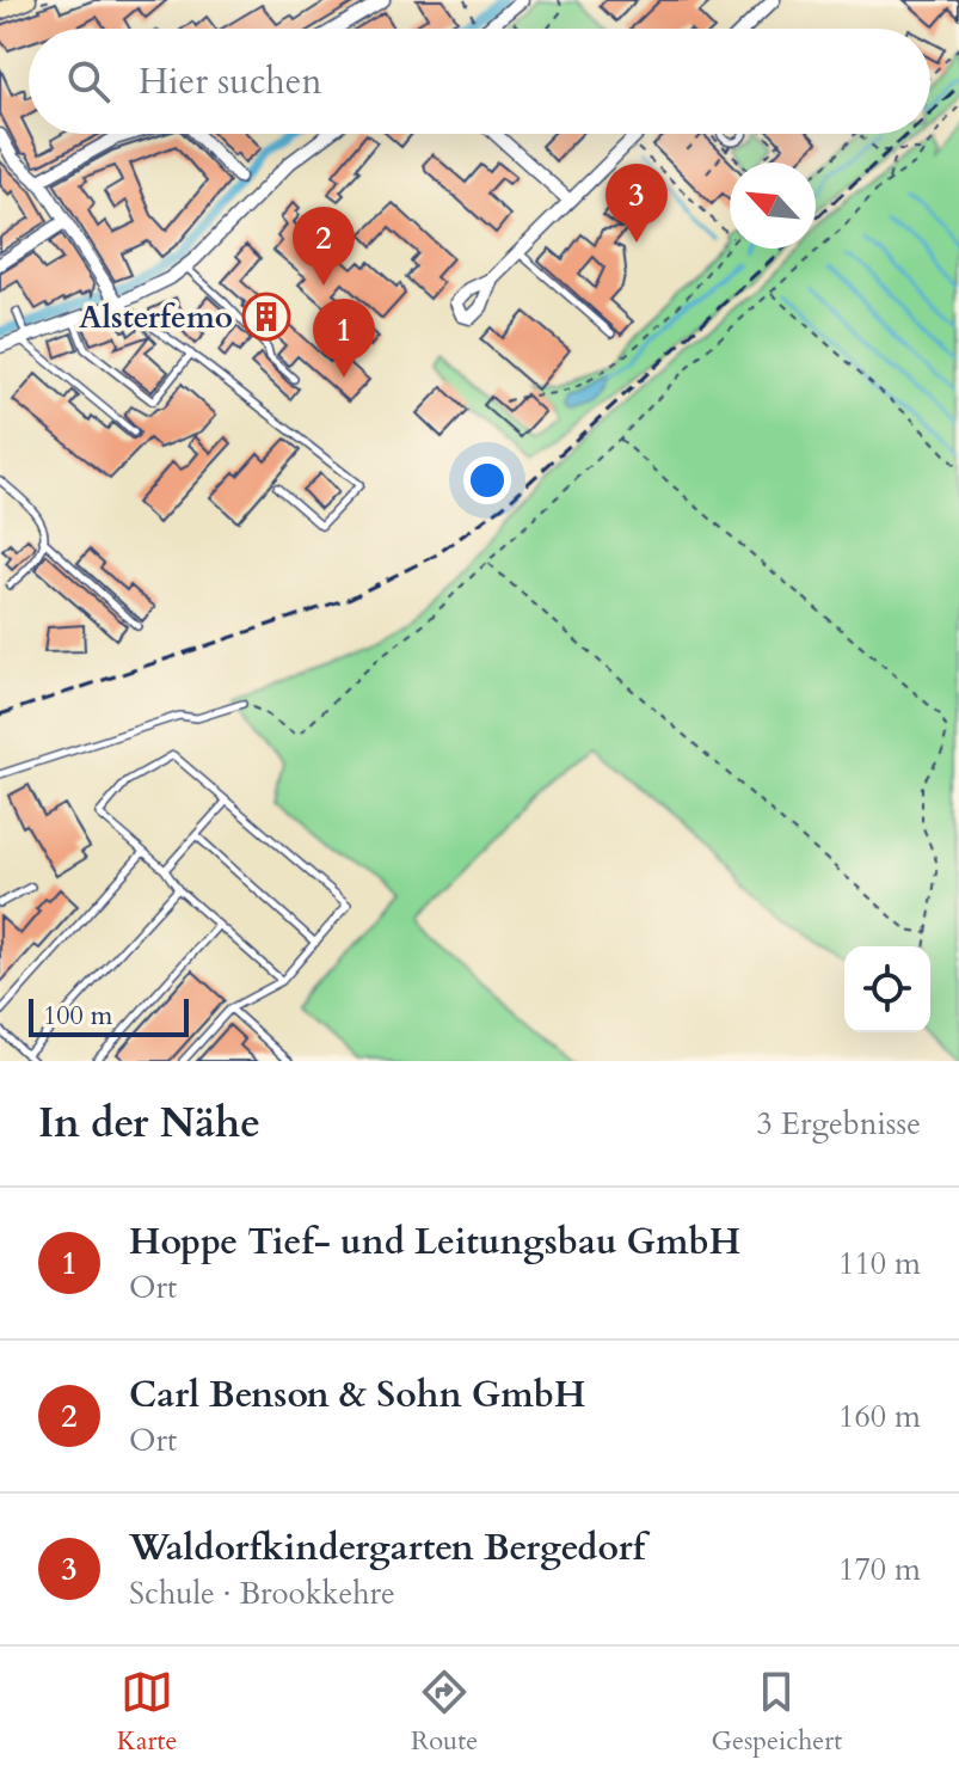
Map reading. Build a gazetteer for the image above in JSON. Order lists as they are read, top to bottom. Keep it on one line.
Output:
{"places":{"building":["Alsterfemo"]},"scale_bar":"100 m","north":"top left","page":{"search":"Hier suchen","pins":["3","2","1"],"scale":"100 m","heading":["In der Nähe","3 Ergebnisse"],"list":[{"mark":"1","name":"Hoppe Tief- und Leitungsbau GmbH","note":"Ort","value":"110 m"},{"mark":"2","name":"Carl Benson & Sohn GmbH","note":"Ort","value":"160 m"},{"mark":"3","name":"Waldorfkindergarten Bergedorf","note":"Schule · Brookkehre","value":"170 m"}],"nav":["Karte","Route","Gespeichert"]}}
